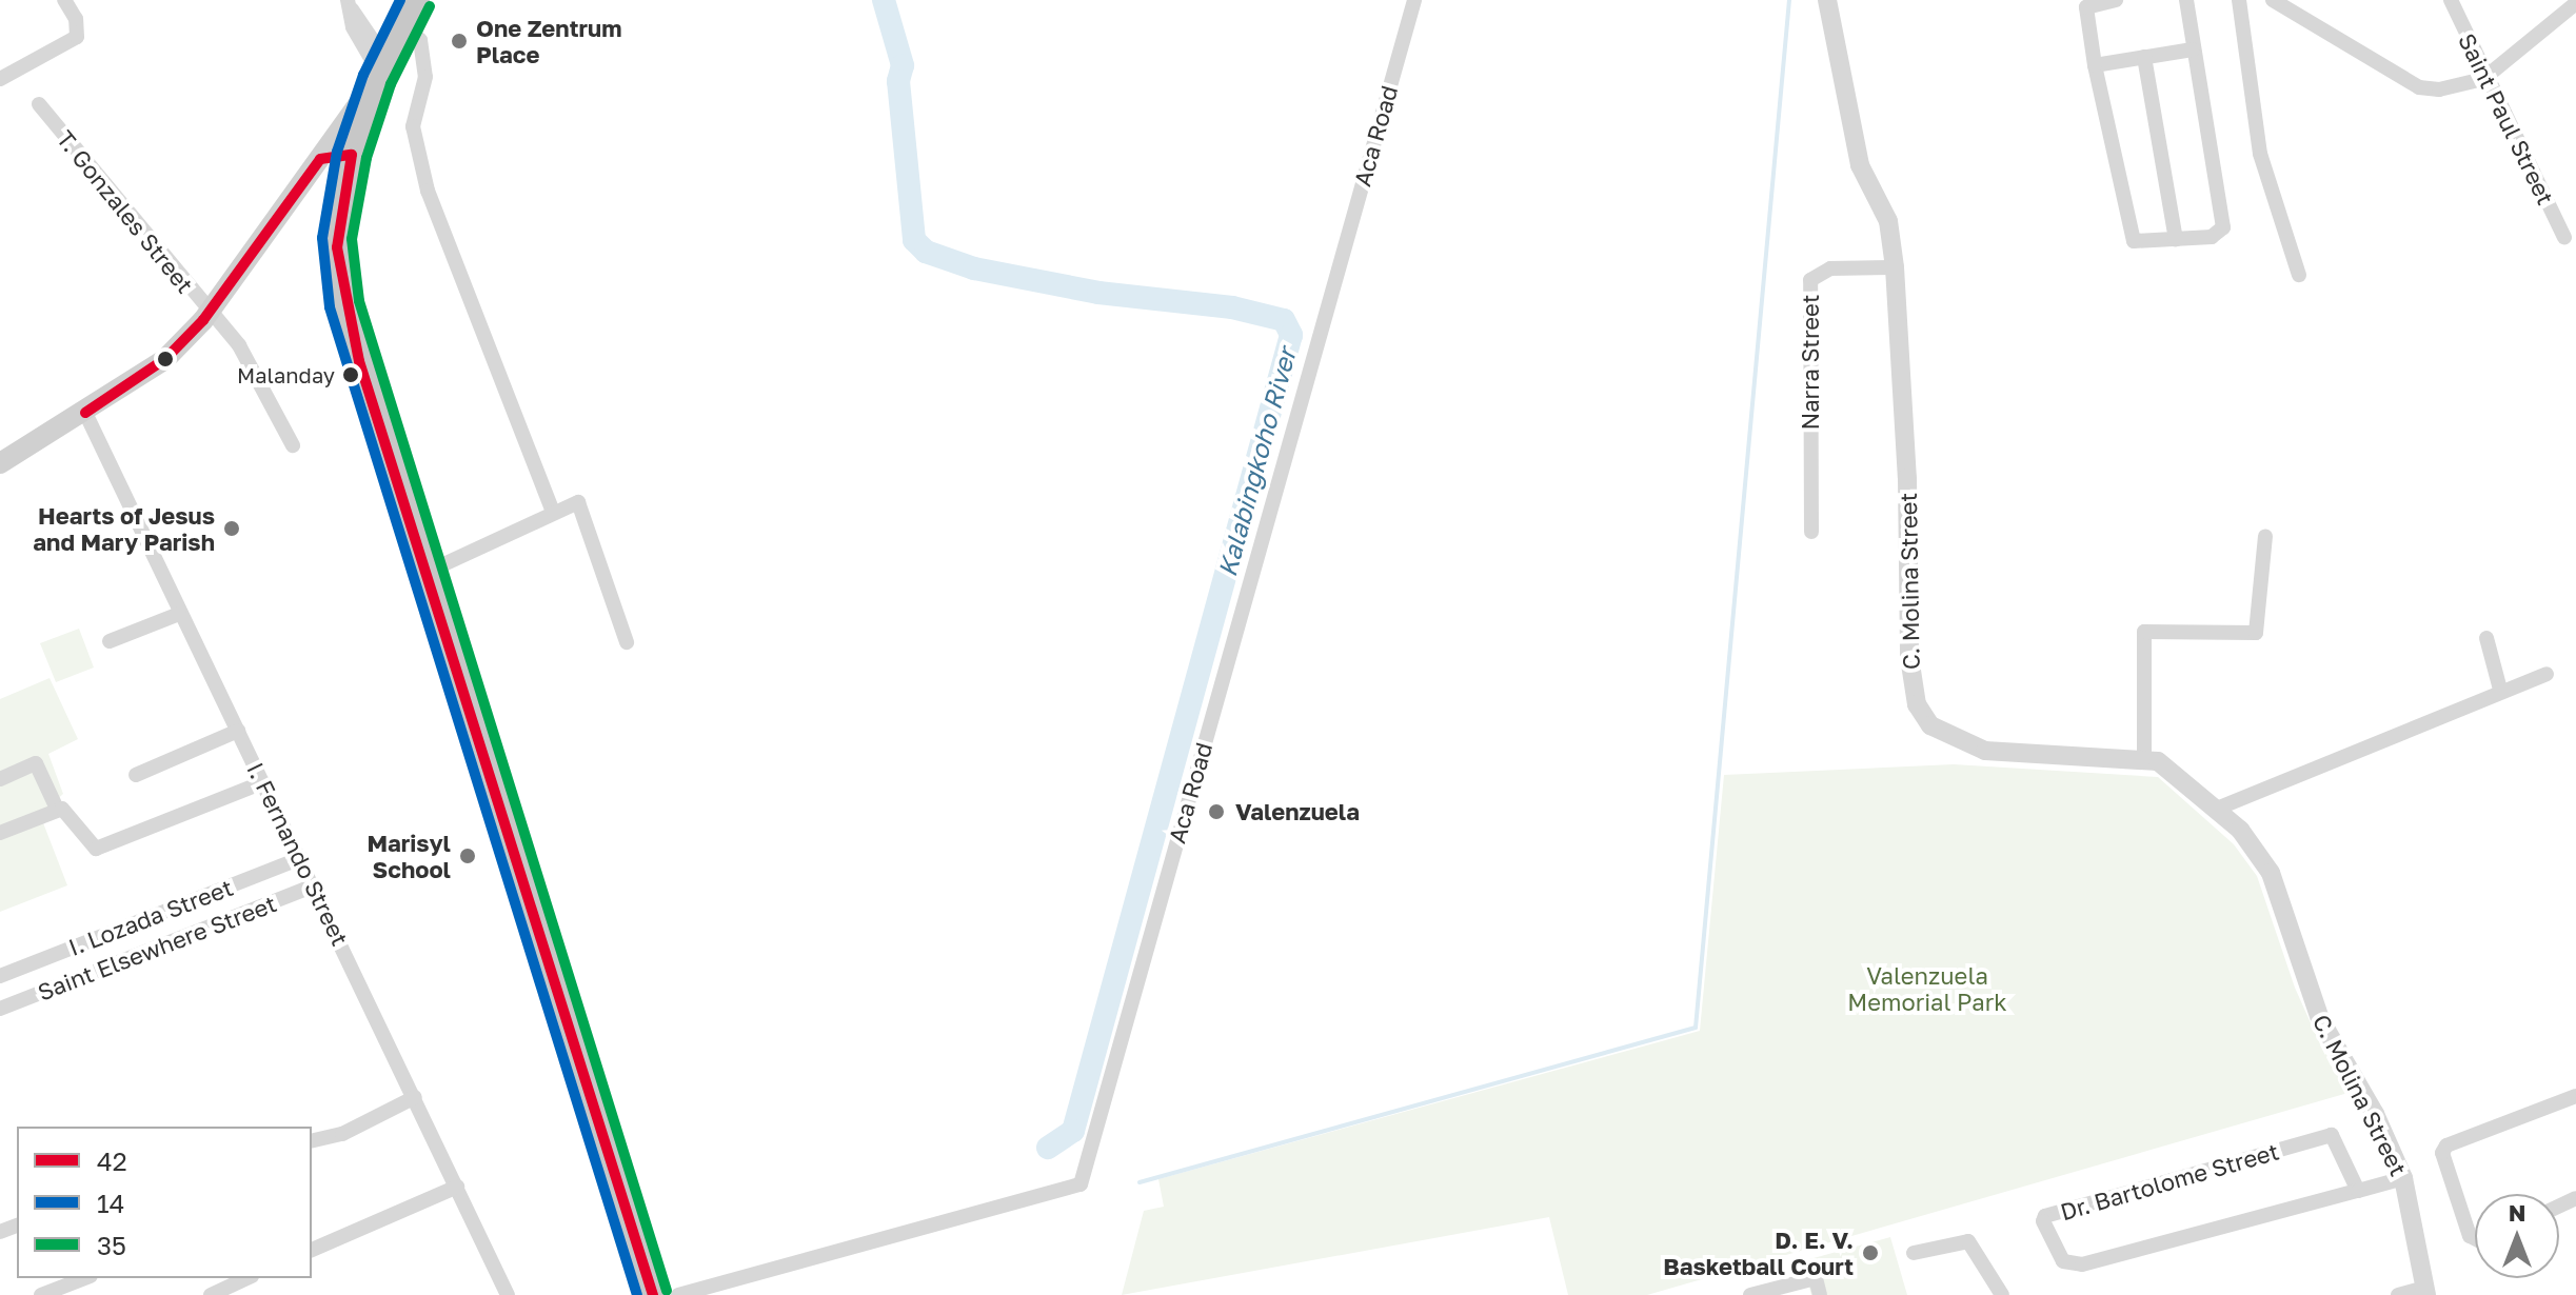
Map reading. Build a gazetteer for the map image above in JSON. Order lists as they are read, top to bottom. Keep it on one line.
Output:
{"streets":{"street":["Saint Paul Street","Aca Road","T. Gonzales Street","Narra Street","C. Molina Street","I. Fernando Street","I. Lozada Street","Saint Elsewhere Street","Dr. Bartolome Street"]},"crossings":[["Narra Street","C. Molina Street"],["C. Molina Street","Dr. Bartolome Street"],["I. Fernando Street","I. Lozada Street"],["I. Fernando Street","Saint Elsewhere Street"]],"water":["Kalabingkoho River"],"parks":["Valenzuela Memorial Park"],"places":["One Zentrum Place","Malanday","Hearts of Jesus and Mary Parish","Valenzuela","Marisyl School","D. E. V. Basketball Court"],"lines":["transit line 14","transit line 35","transit line 42"],"legend":["42","14","35"],"north":"top"}
